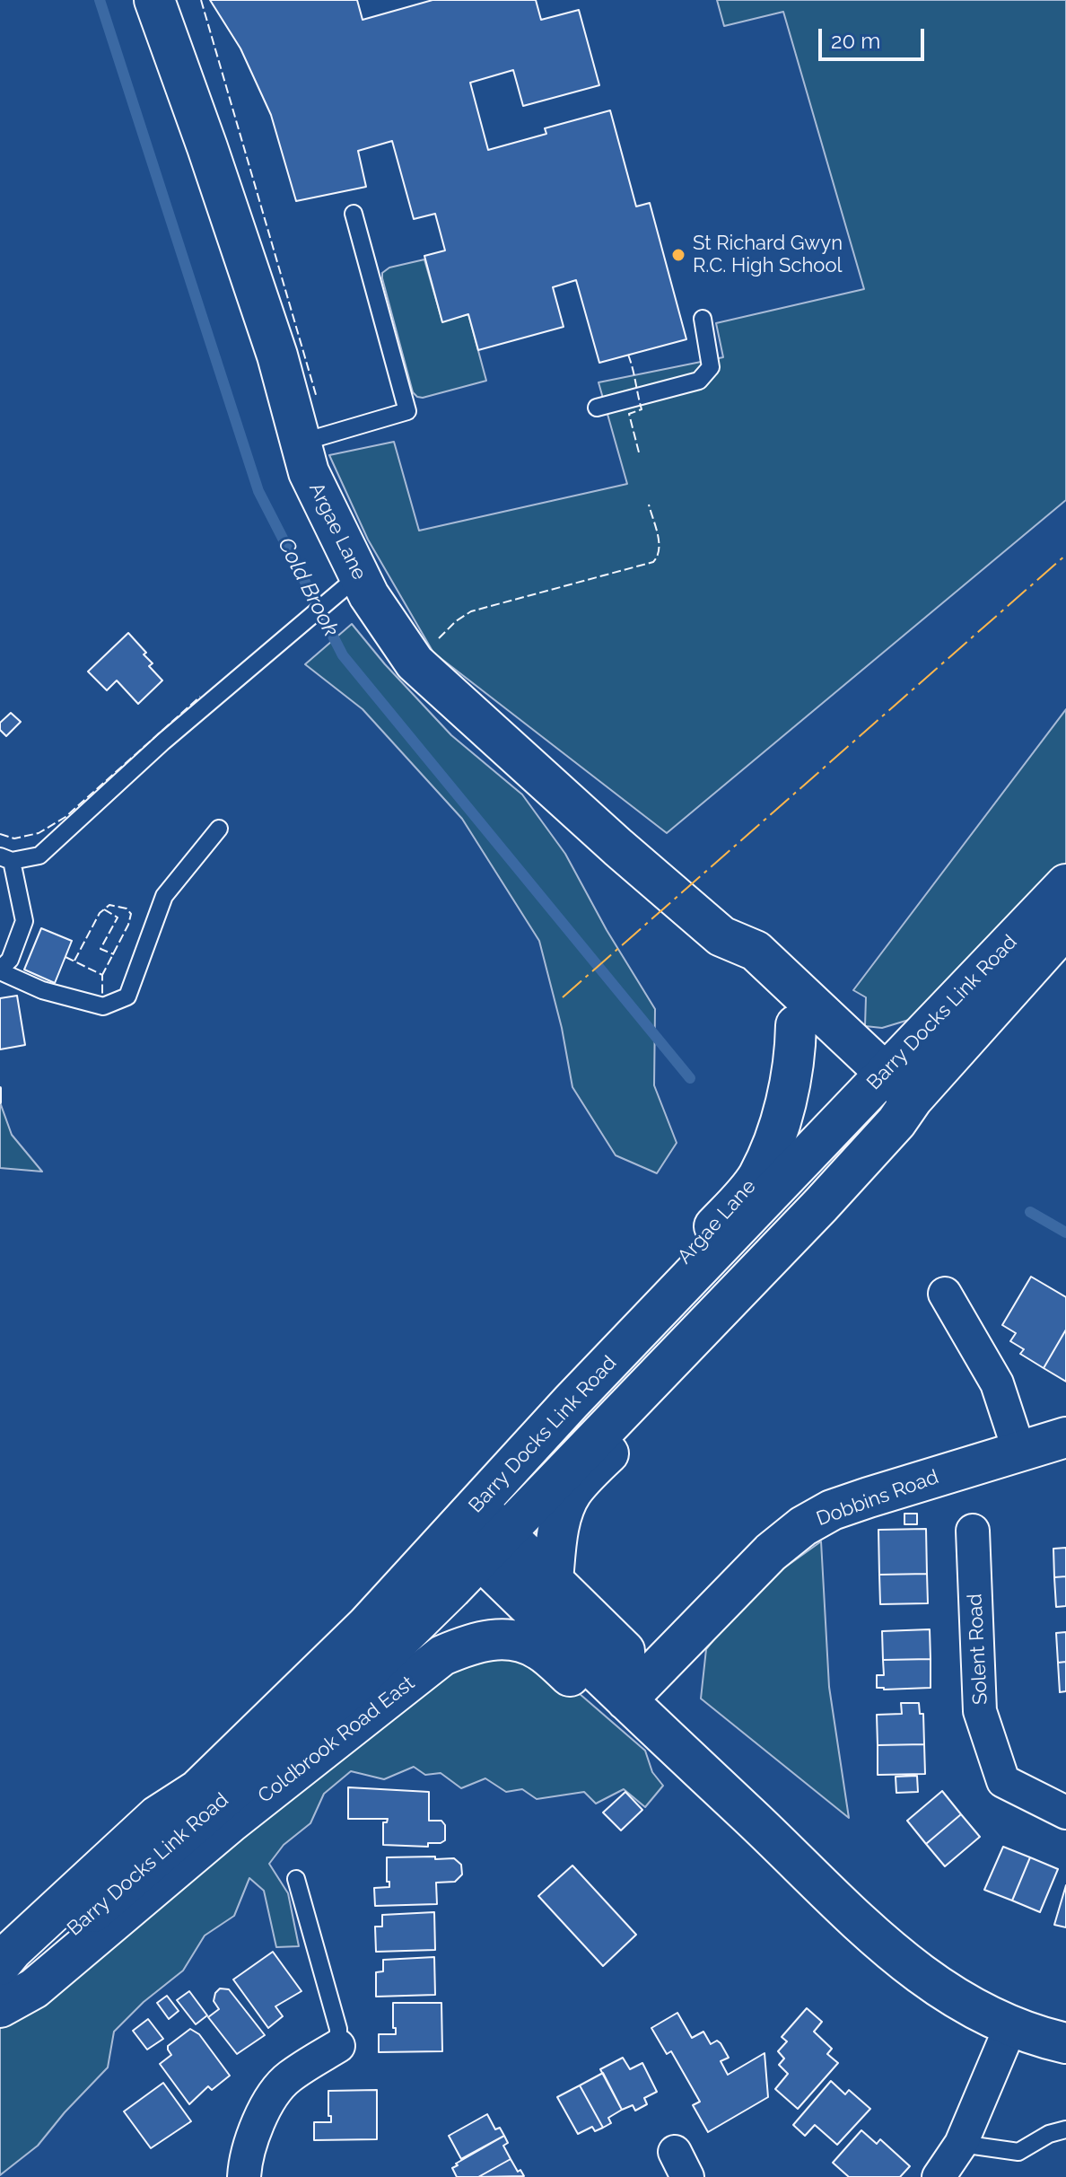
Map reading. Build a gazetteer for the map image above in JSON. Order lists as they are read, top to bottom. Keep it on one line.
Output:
{"streets":{"street":["Argae Lane","Barry Docks Link Road","Dobbins Road","Solent Road","Coldbrook Road East"]},"crossings":[["Argae Lane","Barry Docks Link Road"],["Dobbins Road","Coldbrook Road East"]],"water":["Cold Brook"],"places":["St Richard Gwyn R.C. High School"],"scale_bar":"20 m"}
